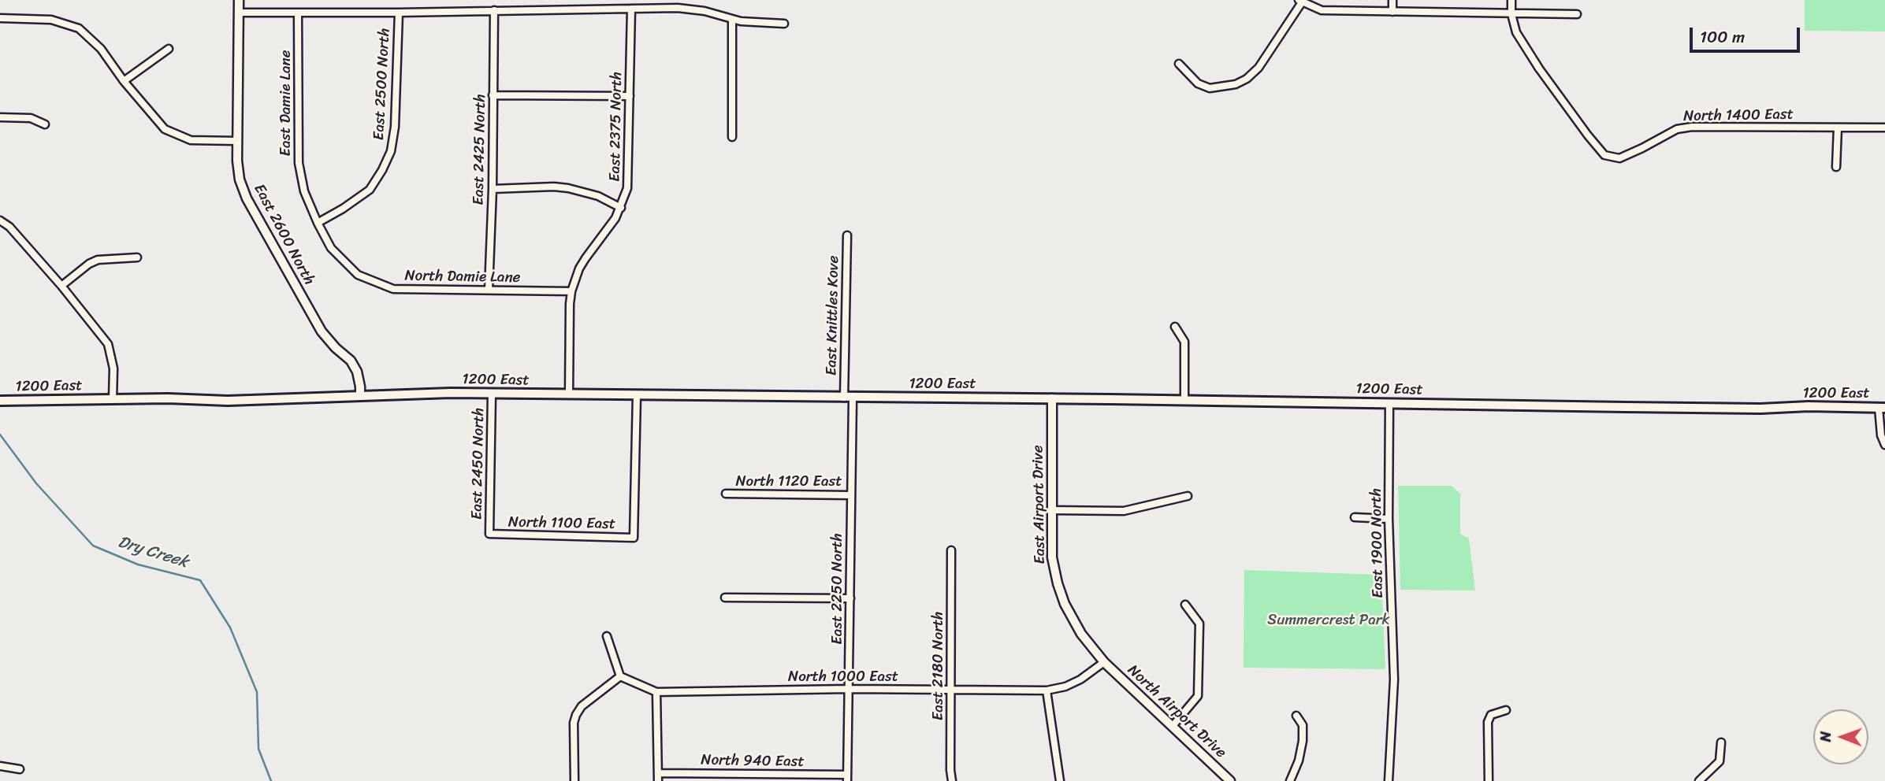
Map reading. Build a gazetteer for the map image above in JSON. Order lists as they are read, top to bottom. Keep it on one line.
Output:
{"streets":{"main road":["1200 East"],"street":["East 2500 North","East Damie Lane","North 1400 East","East 2375 North","East 2425 North","East 2600 North","North Damie Lane","East Knittles Kove","East 2450 North","North 1120 East","East Airport Drive","North 1100 East","East 1900 North","East 2250 North","East 2180 North","North 1000 East","North Airport Drive","North 940 East"]},"crossings":[["East 2500 North","North Damie Lane"],["East Damie Lane","North Damie Lane"],["East 2375 North","North Damie Lane"],["East 2375 North","1200 East"],["East 2425 North","North Damie Lane"],["East 2600 North","1200 East"],["East Knittles Kove","1200 East"],["East Knittles Kove","East 2250 North"],["1200 East","East 2450 North"],["1200 East","East Airport Drive"],["1200 East","North 1100 East"],["1200 East","East 1900 North"],["1200 East","East 2250 North"],["East 2450 North","North 1100 East"],["North 1120 East","East 2250 North"],["East Airport Drive","North 1000 East"],["East Airport Drive","North Airport Drive"],["East 2250 North","North 1000 East"],["East 2250 North","North 940 East"],["East 2180 North","North 1000 East"],["North 1000 East","North Airport Drive"]],"water":["Dry Creek"],"parks":["Summercrest Park"],"scale_bar":"100 m","north":"left"}
